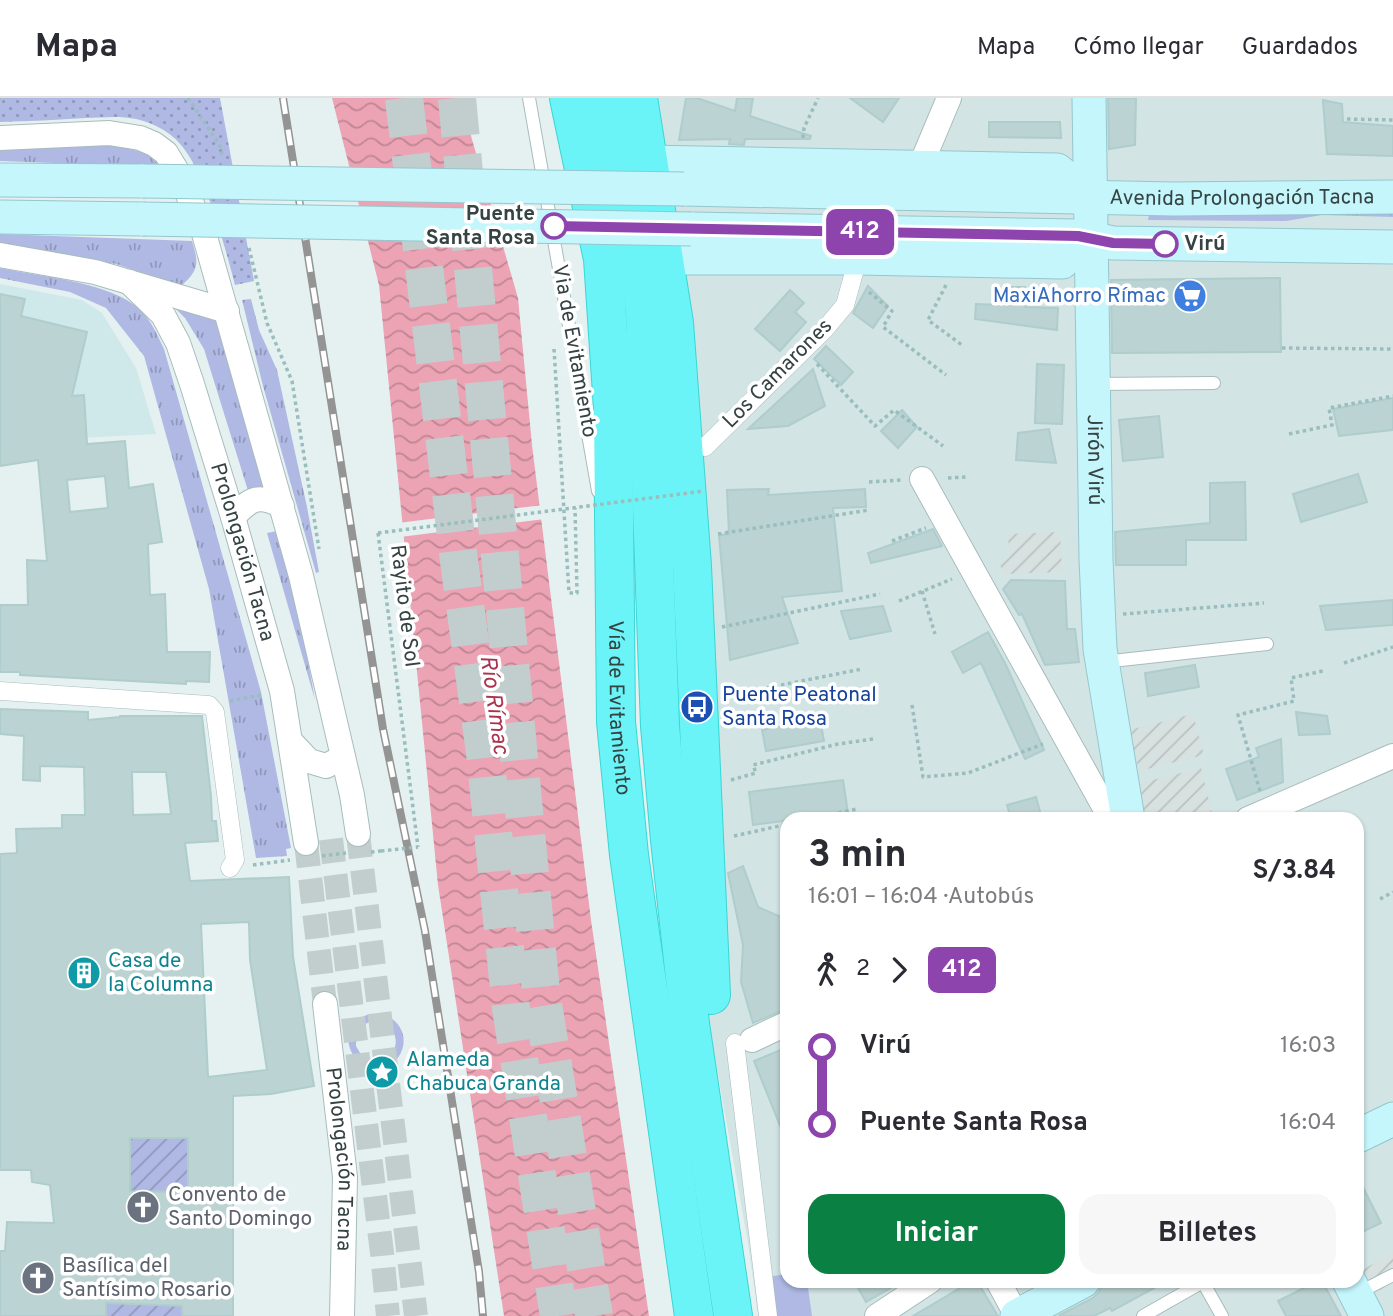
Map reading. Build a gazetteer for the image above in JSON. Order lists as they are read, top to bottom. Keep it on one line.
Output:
{"streets":{"highway":["Vía de Evitamiento"],"main road":["Avenida Prolongación Tacna","Jirón Virú"],"street":["Los Camarones","Prolongación Tacna"],"lane":["Via de Evitamiento"],"path":["Rayito de Sol"]},"crossings":[["Avenida Prolongación Tacna","Jirón Virú"],["Via de Evitamiento","Vía de Evitamiento"]],"water":["Río Rímac"],"places":{"other":["Puente Santa Rosa","Virú"],"supermarket":["MaxiAhorro Rímac"],"bus stop":["Puente Peatonal Santa Rosa"],"building":["Casa de la Columna"],"place":["Alameda Chabuca Granda"],"church":["Convento de Santo Domingo","Basílica del Santísimo Rosario"]},"lines":["bus line 412"],"page":{"header":"Mapa","nav":["Mapa","Cómo llegar","Guardados"],"on_map":"412","heading":["3 min","16:01 – 16:04 · Autobús","S/3.84"],"legs":["2","412"],"list":[{"name":"Virú","value":"16:03"},{"name":"Puente Santa Rosa","value":"16:04"}],"buttons":["Iniciar","Billetes"]}}
